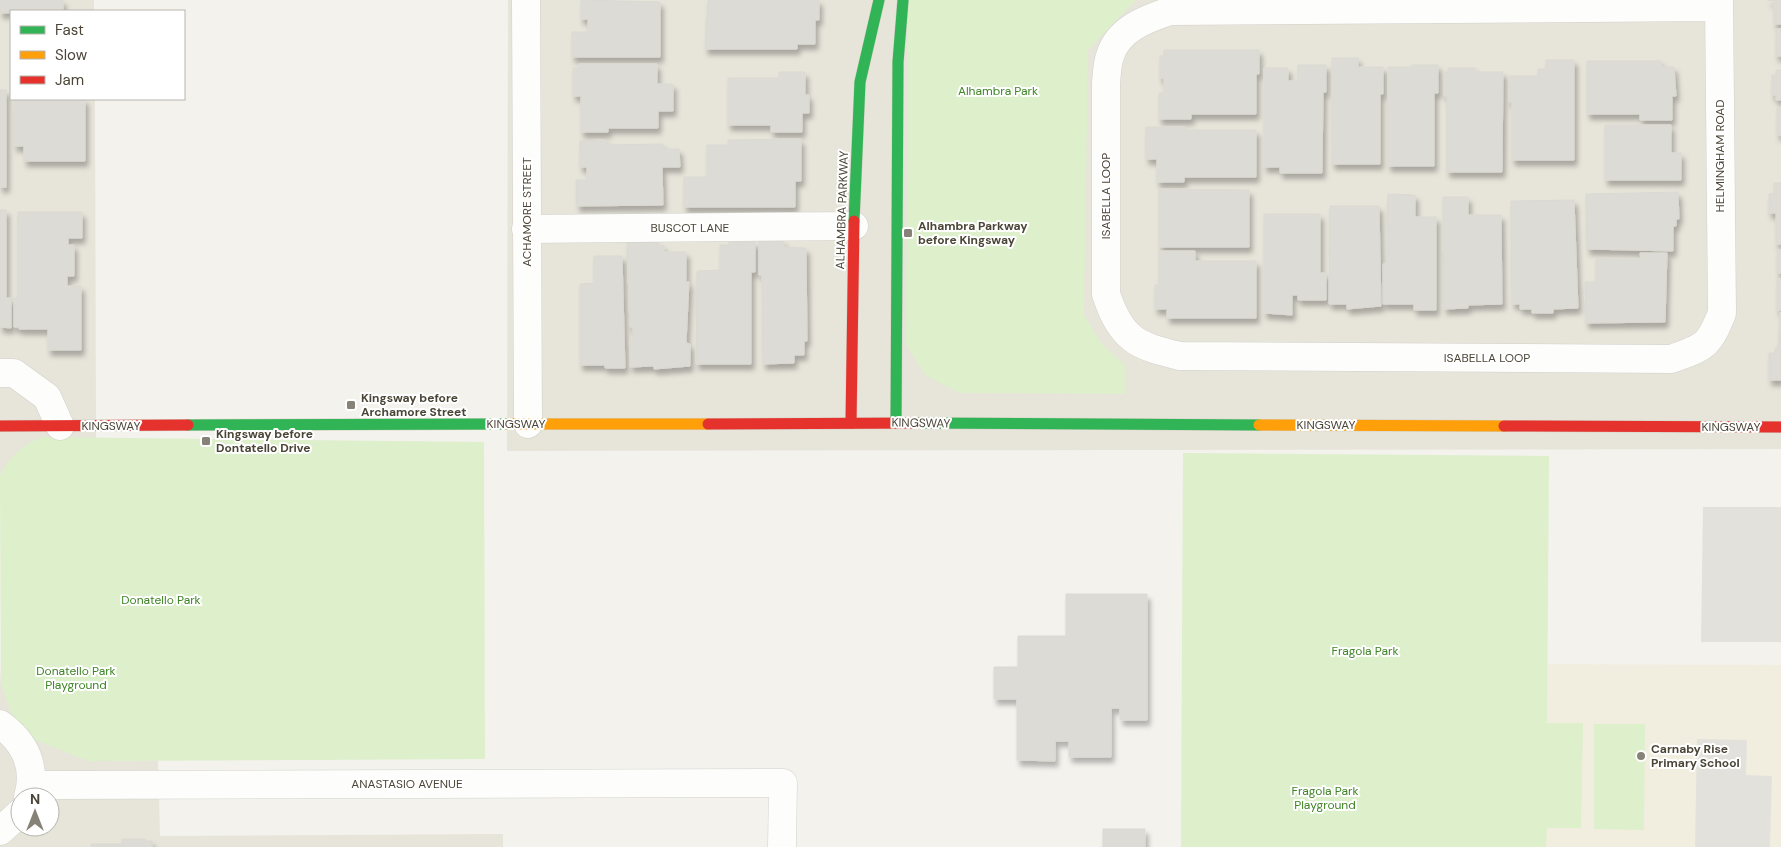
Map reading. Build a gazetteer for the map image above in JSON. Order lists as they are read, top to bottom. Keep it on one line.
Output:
{"streets":{"street":["HELMINGHAM ROAD","ISABELLA LOOP","ALHAMBRA PARKWAY","ACHAMORE STREET","BUSCOT LANE","KINGSWAY","ANASTASIO AVENUE"]},"crossings":[["HELMINGHAM ROAD","ISABELLA LOOP"],["ALHAMBRA PARKWAY","BUSCOT LANE"],["ALHAMBRA PARKWAY","KINGSWAY"],["ACHAMORE STREET","BUSCOT LANE"],["ACHAMORE STREET","KINGSWAY"]],"parks":["Alhambra Park","Donatello Park","Fragola Park","Donatello Park Playground","Fragola Park Playground"],"places":{"transit":["Alhambra Parkway before Kingsway","Kingsway before Archamore Street","Kingsway before Dontatello Drive"],"other":["Carnaby Rise Primary School"]},"legend":["Fast","Slow","Jam"],"north":"top"}
